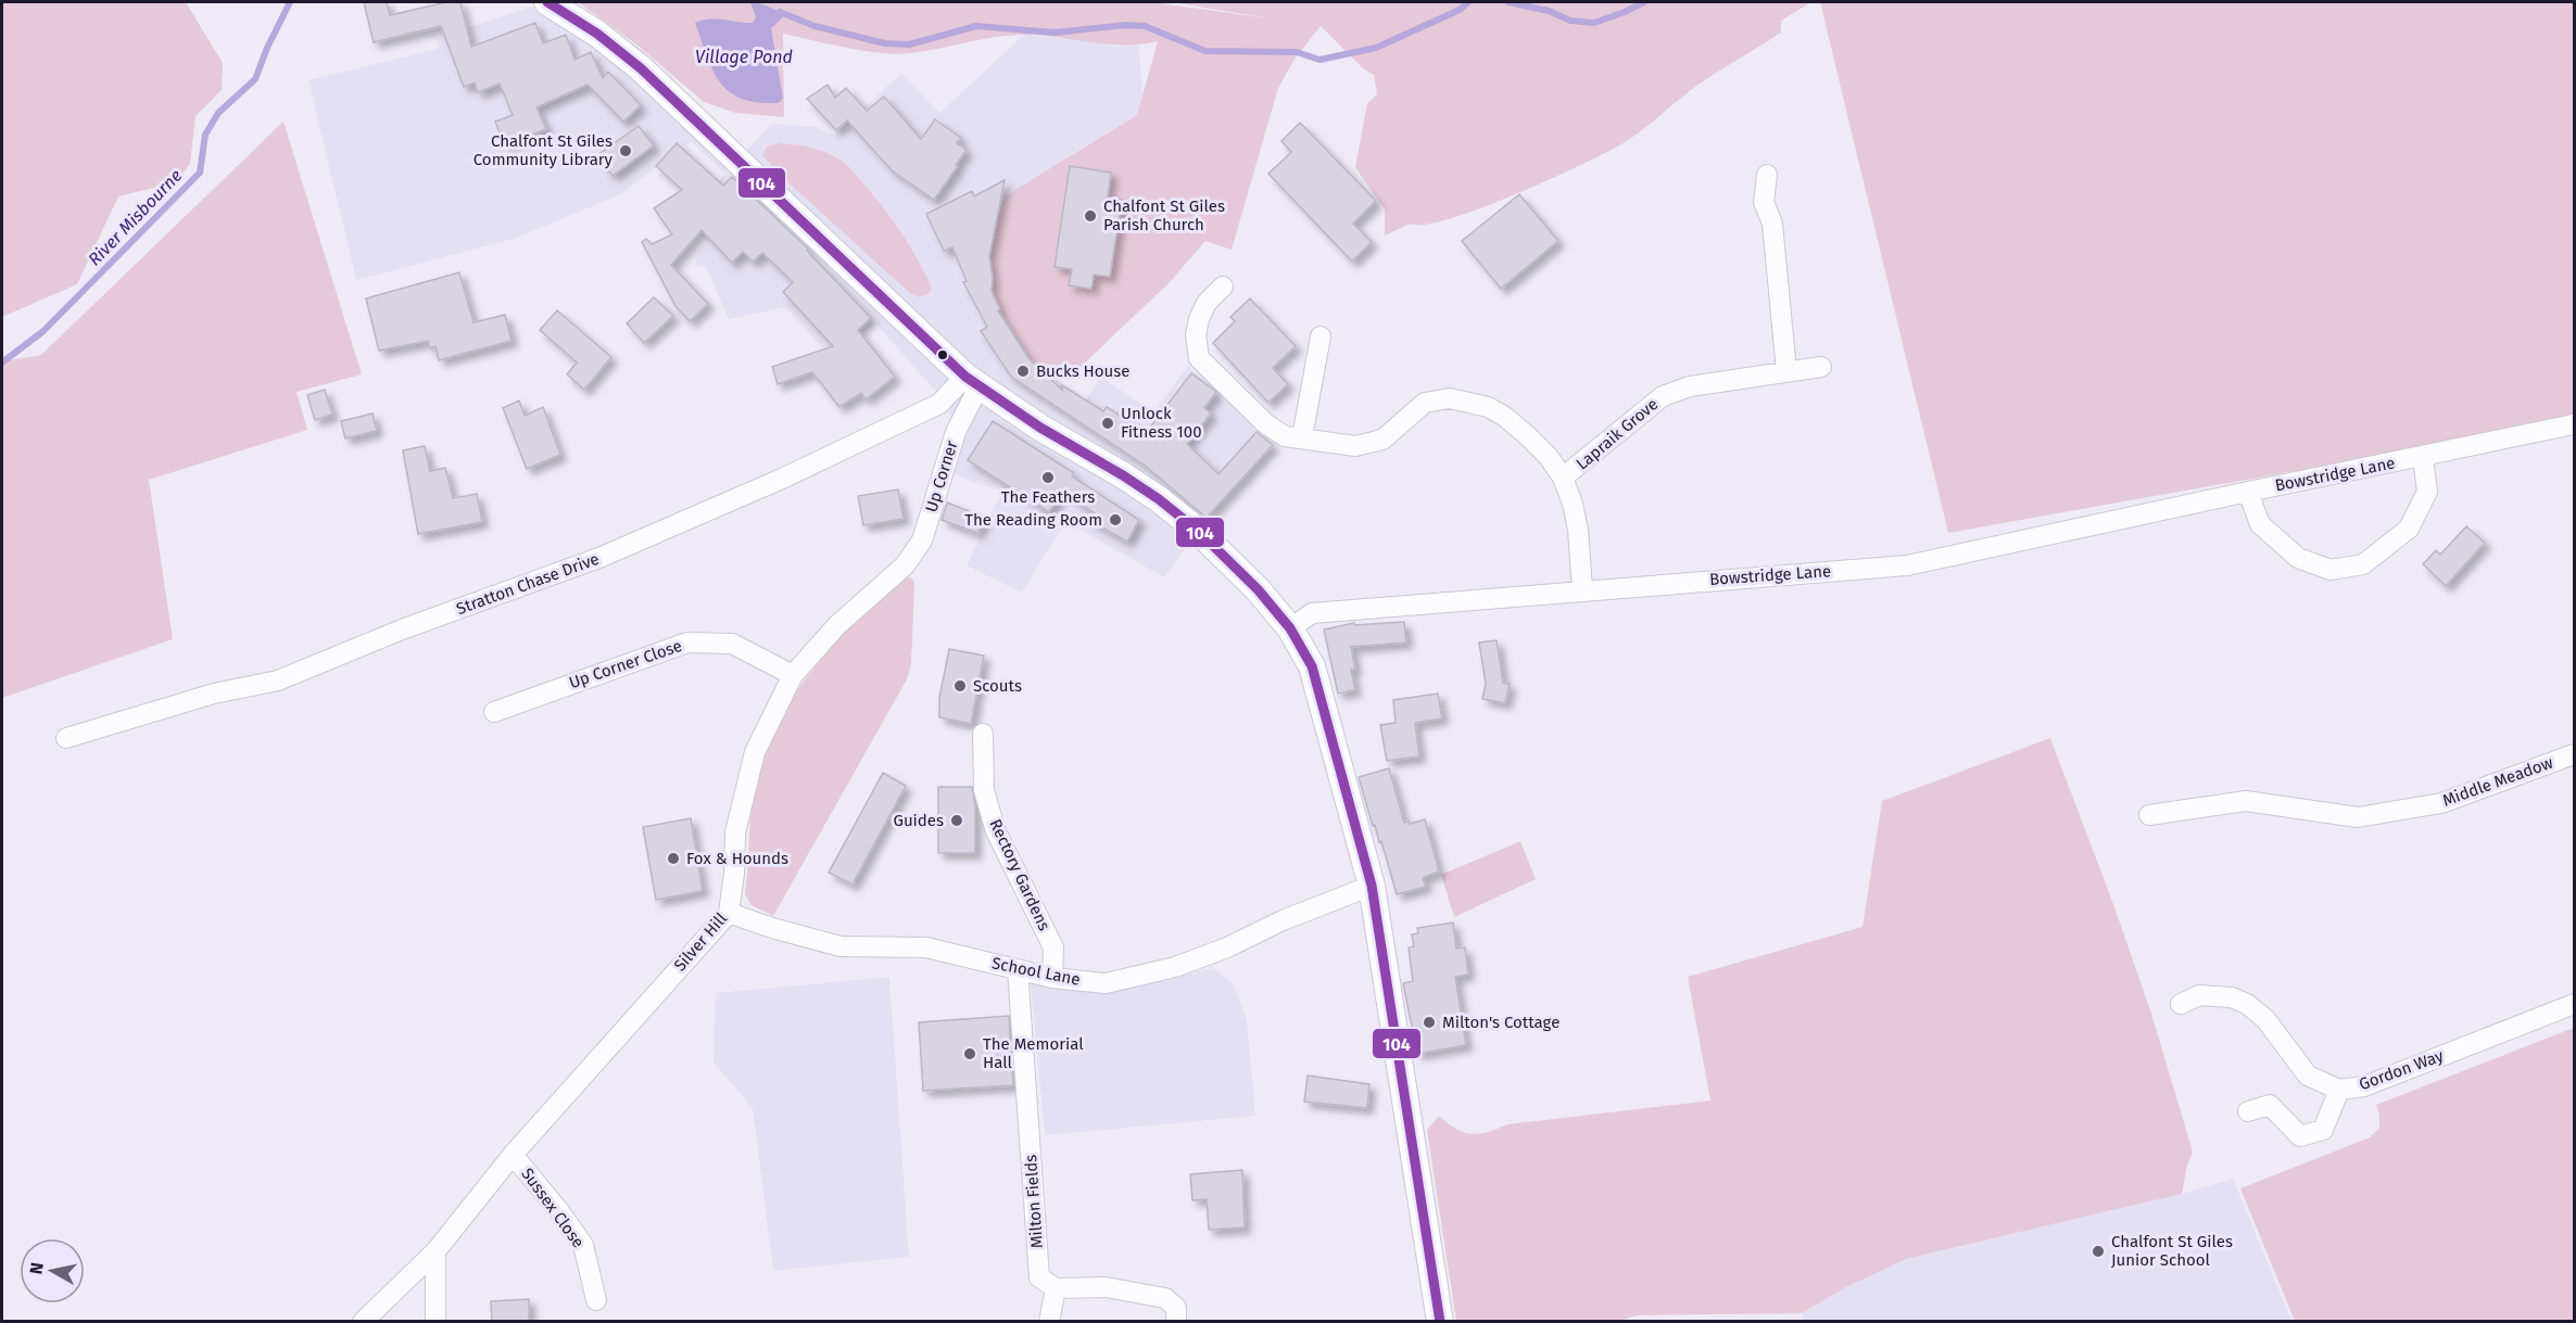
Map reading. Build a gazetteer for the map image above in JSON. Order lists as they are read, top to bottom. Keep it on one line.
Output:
{"streets":{"street":["Lapraik Grove","Bowstridge Lane","Up Corner","Stratton Chase Drive","Up Corner Close","Middle Meadow","Rectory Gardens","Silver Hill","School Lane","Gordon Way","Milton Fields","Sussex Close"]},"crossings":[["Up Corner","Stratton Chase Drive"],["Up Corner","Silver Hill"],["Up Corner Close","Silver Hill"],["Rectory Gardens","School Lane"],["Silver Hill","School Lane"],["Silver Hill","Sussex Close"],["School Lane","Milton Fields"]],"water":["Village Pond","River Misbourne"],"places":["Chalfont St Giles Community Library","Chalfont St Giles Parish Church","Bucks House","Unlock Fitness 100","The Feathers","The Reading Room","Scouts","Guides","Fox & Hounds","Milton's Cottage","The Memorial Hall","Chalfont St Giles Junior School"],"lines":["transit line 104"],"north":"left"}
